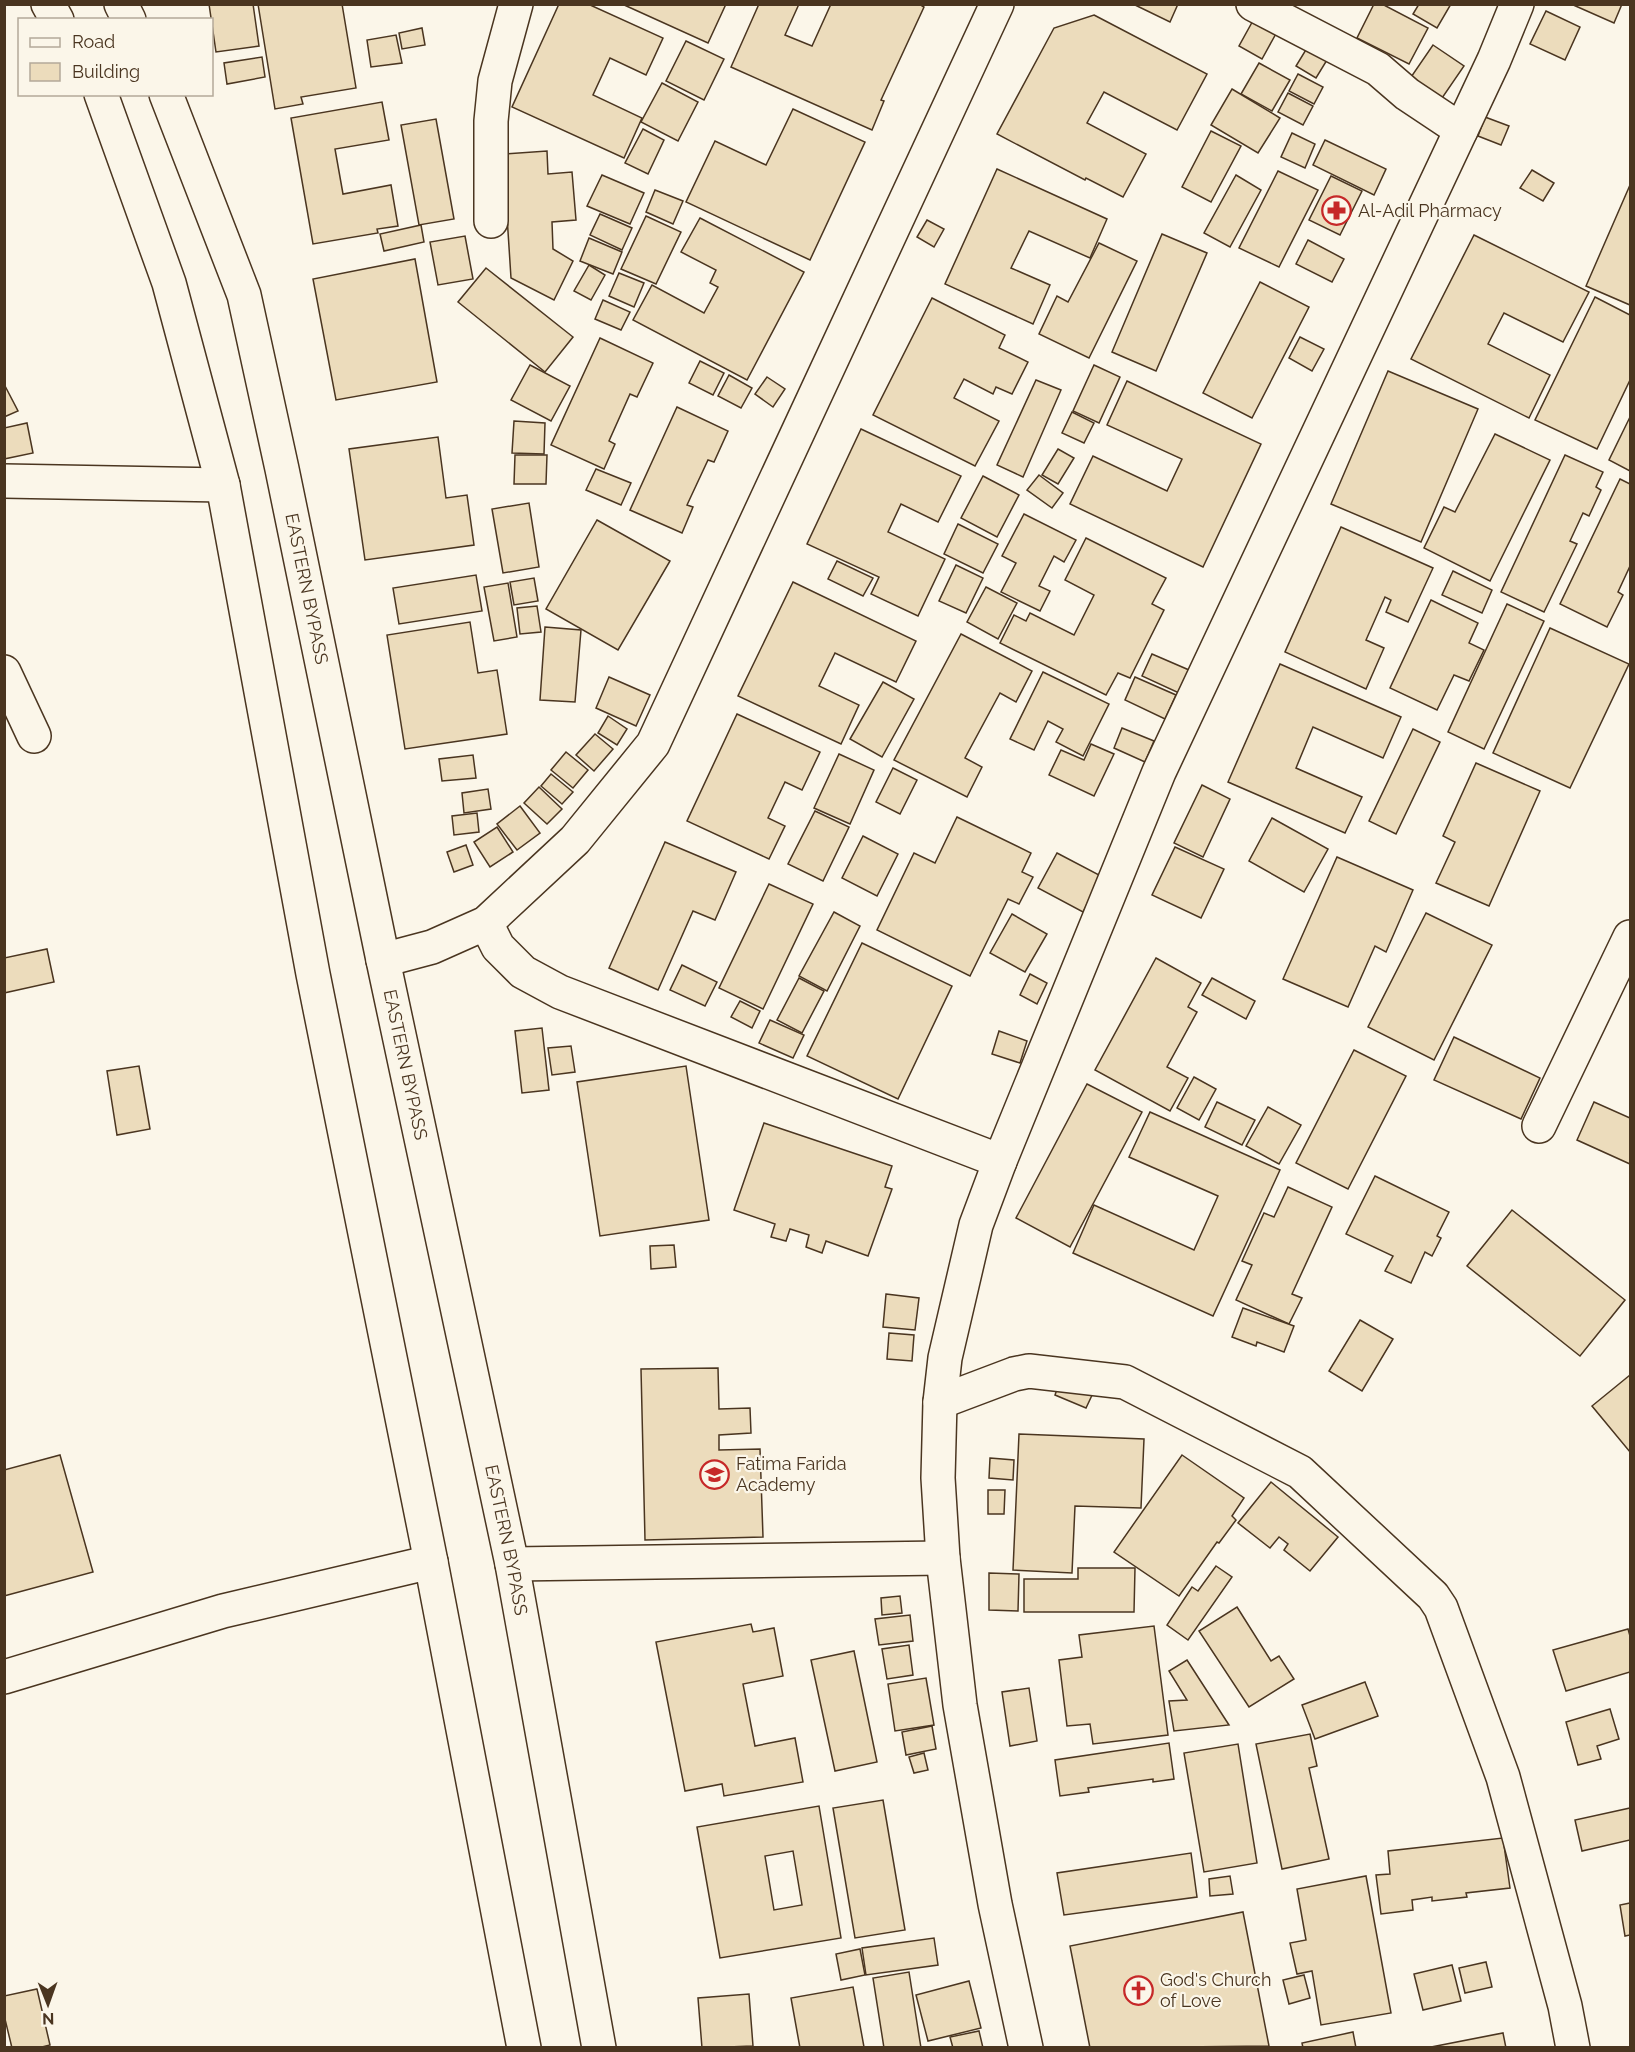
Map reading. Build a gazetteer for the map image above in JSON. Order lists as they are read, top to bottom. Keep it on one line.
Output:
{"streets":{"main road":["EASTERN BYPASS"]},"places":{"pharmacy":["Al-Adil Pharmacy"],"school or university":["Fatima Farida Academy"],"church":["God's Church of Love"]},"legend":["Road","Building"],"north":"bottom"}
